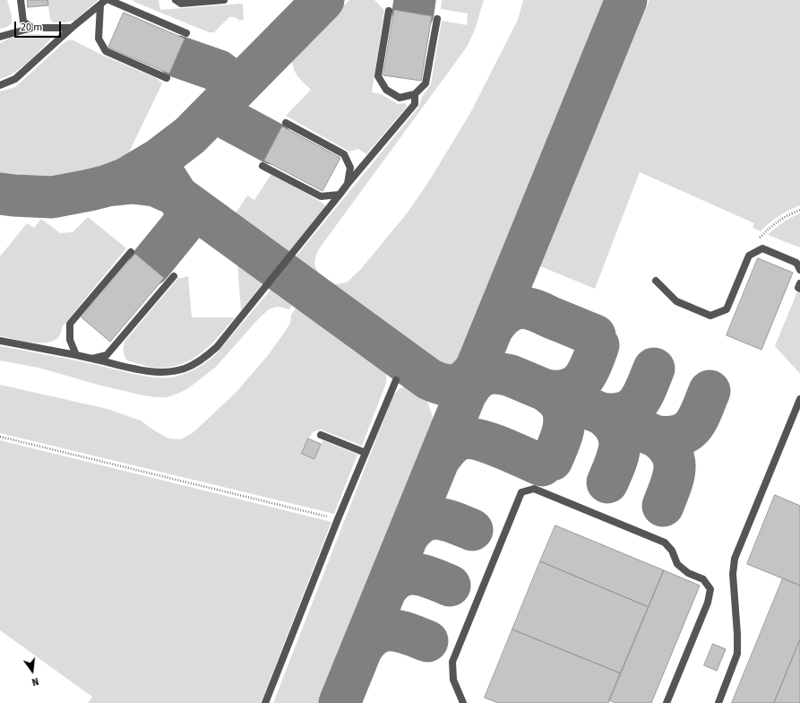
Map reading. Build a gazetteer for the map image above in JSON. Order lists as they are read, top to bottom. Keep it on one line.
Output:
{"scale_bar":"20 m","north":"bottom"}
